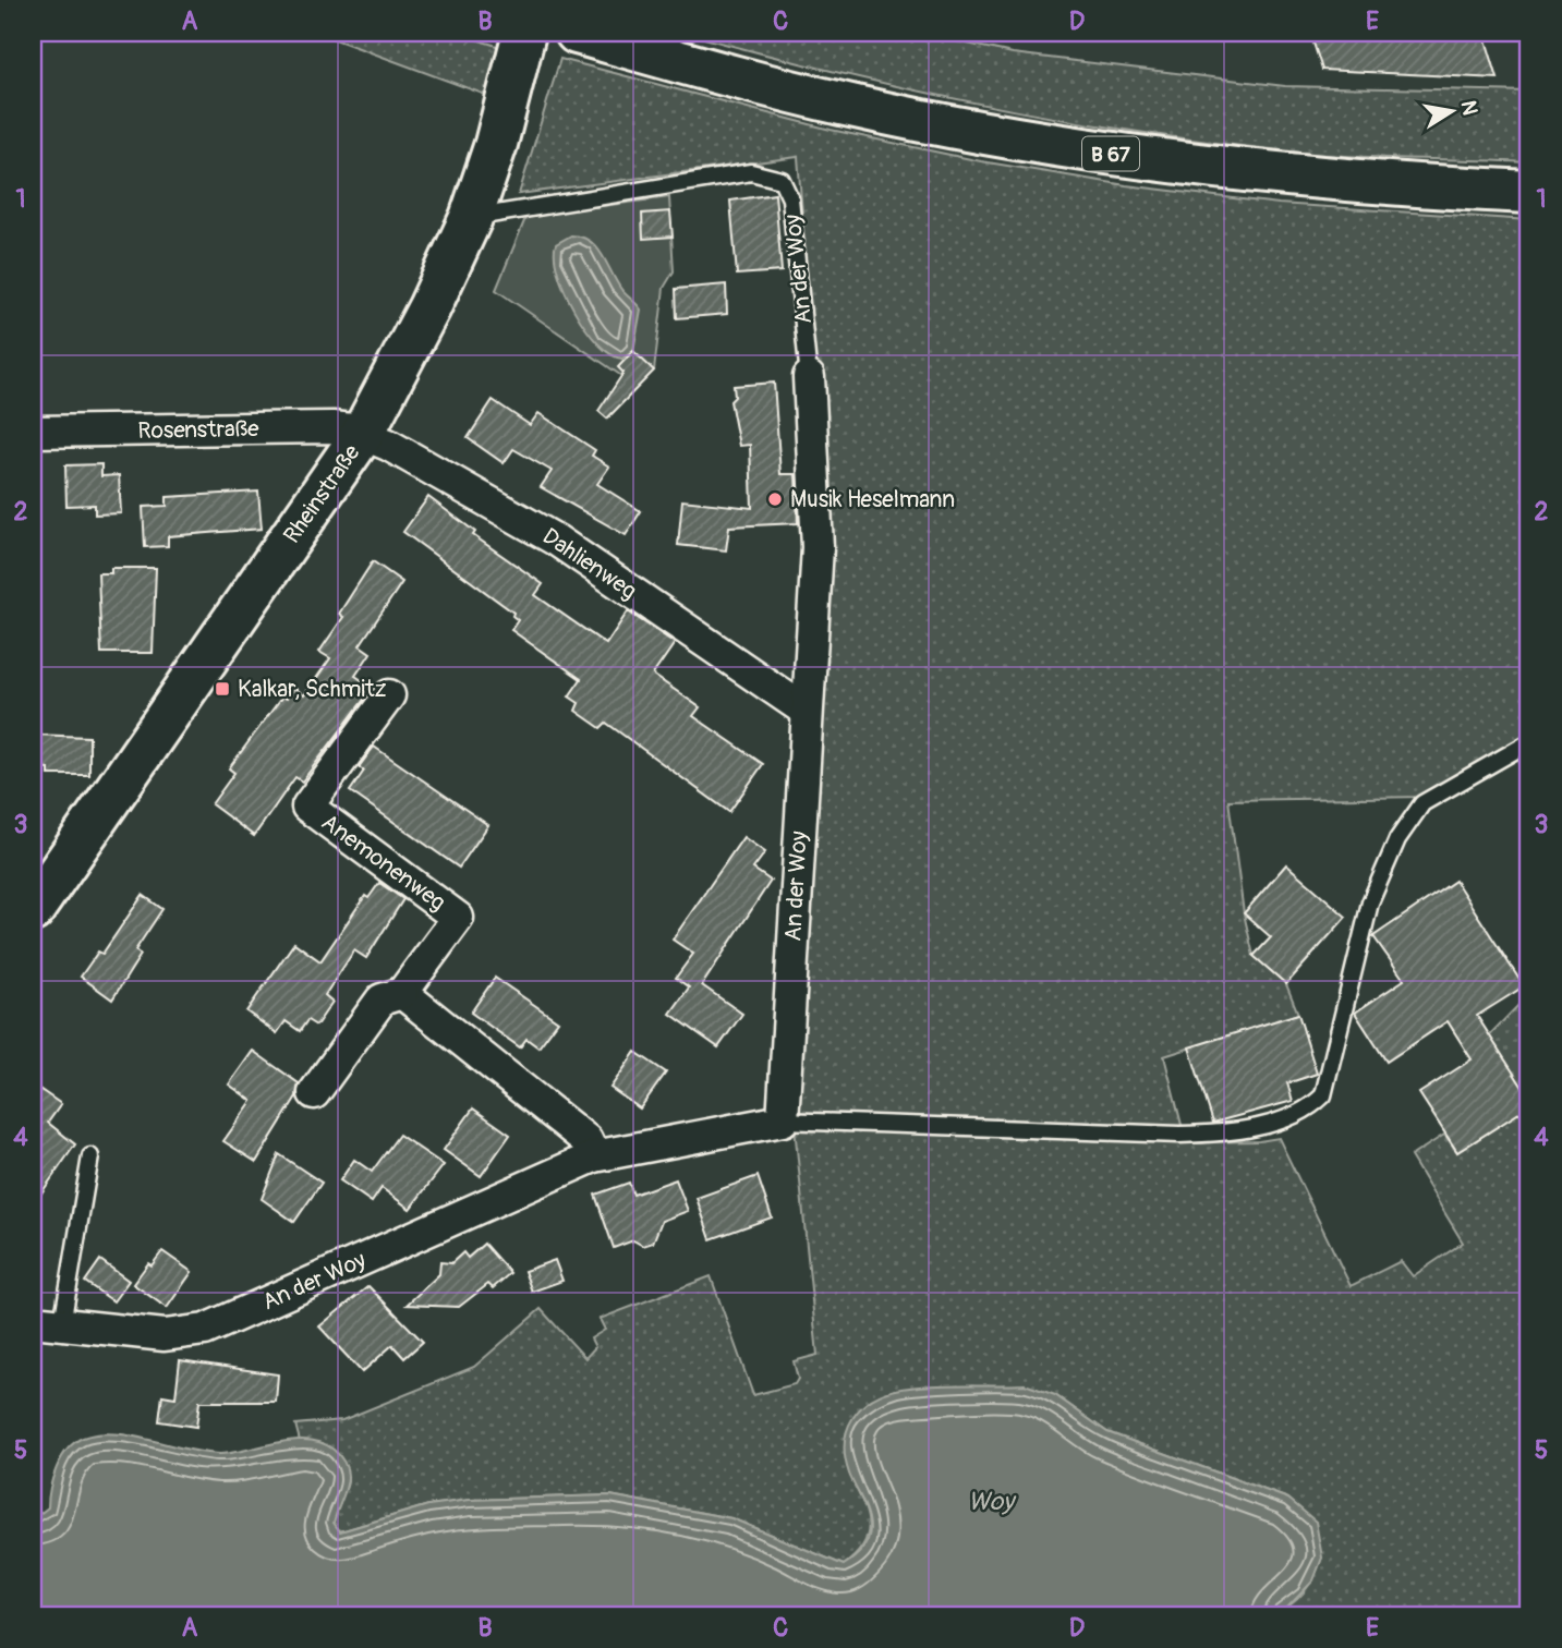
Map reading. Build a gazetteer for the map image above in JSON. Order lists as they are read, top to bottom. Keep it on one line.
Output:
{"streets":{"main road":["B 67","Rheinstraße"],"street":["An der Woy","Rosenstraße","Dahlienweg","Anemonenweg"]},"crossings":[["An der Woy","Rheinstraße"],["An der Woy","Dahlienweg"],["Rosenstraße","Rheinstraße"],["Rosenstraße","Dahlienweg"],["Rheinstraße","Dahlienweg"]],"water":["Woy"],"places":{"other":["Musik Heselmann"],"transit":["Kalkar, Schmitz"]},"north":"right","grid":{"columns":["A","B","C","D","E"],"rows":["1","2","3","4","5"]}}
